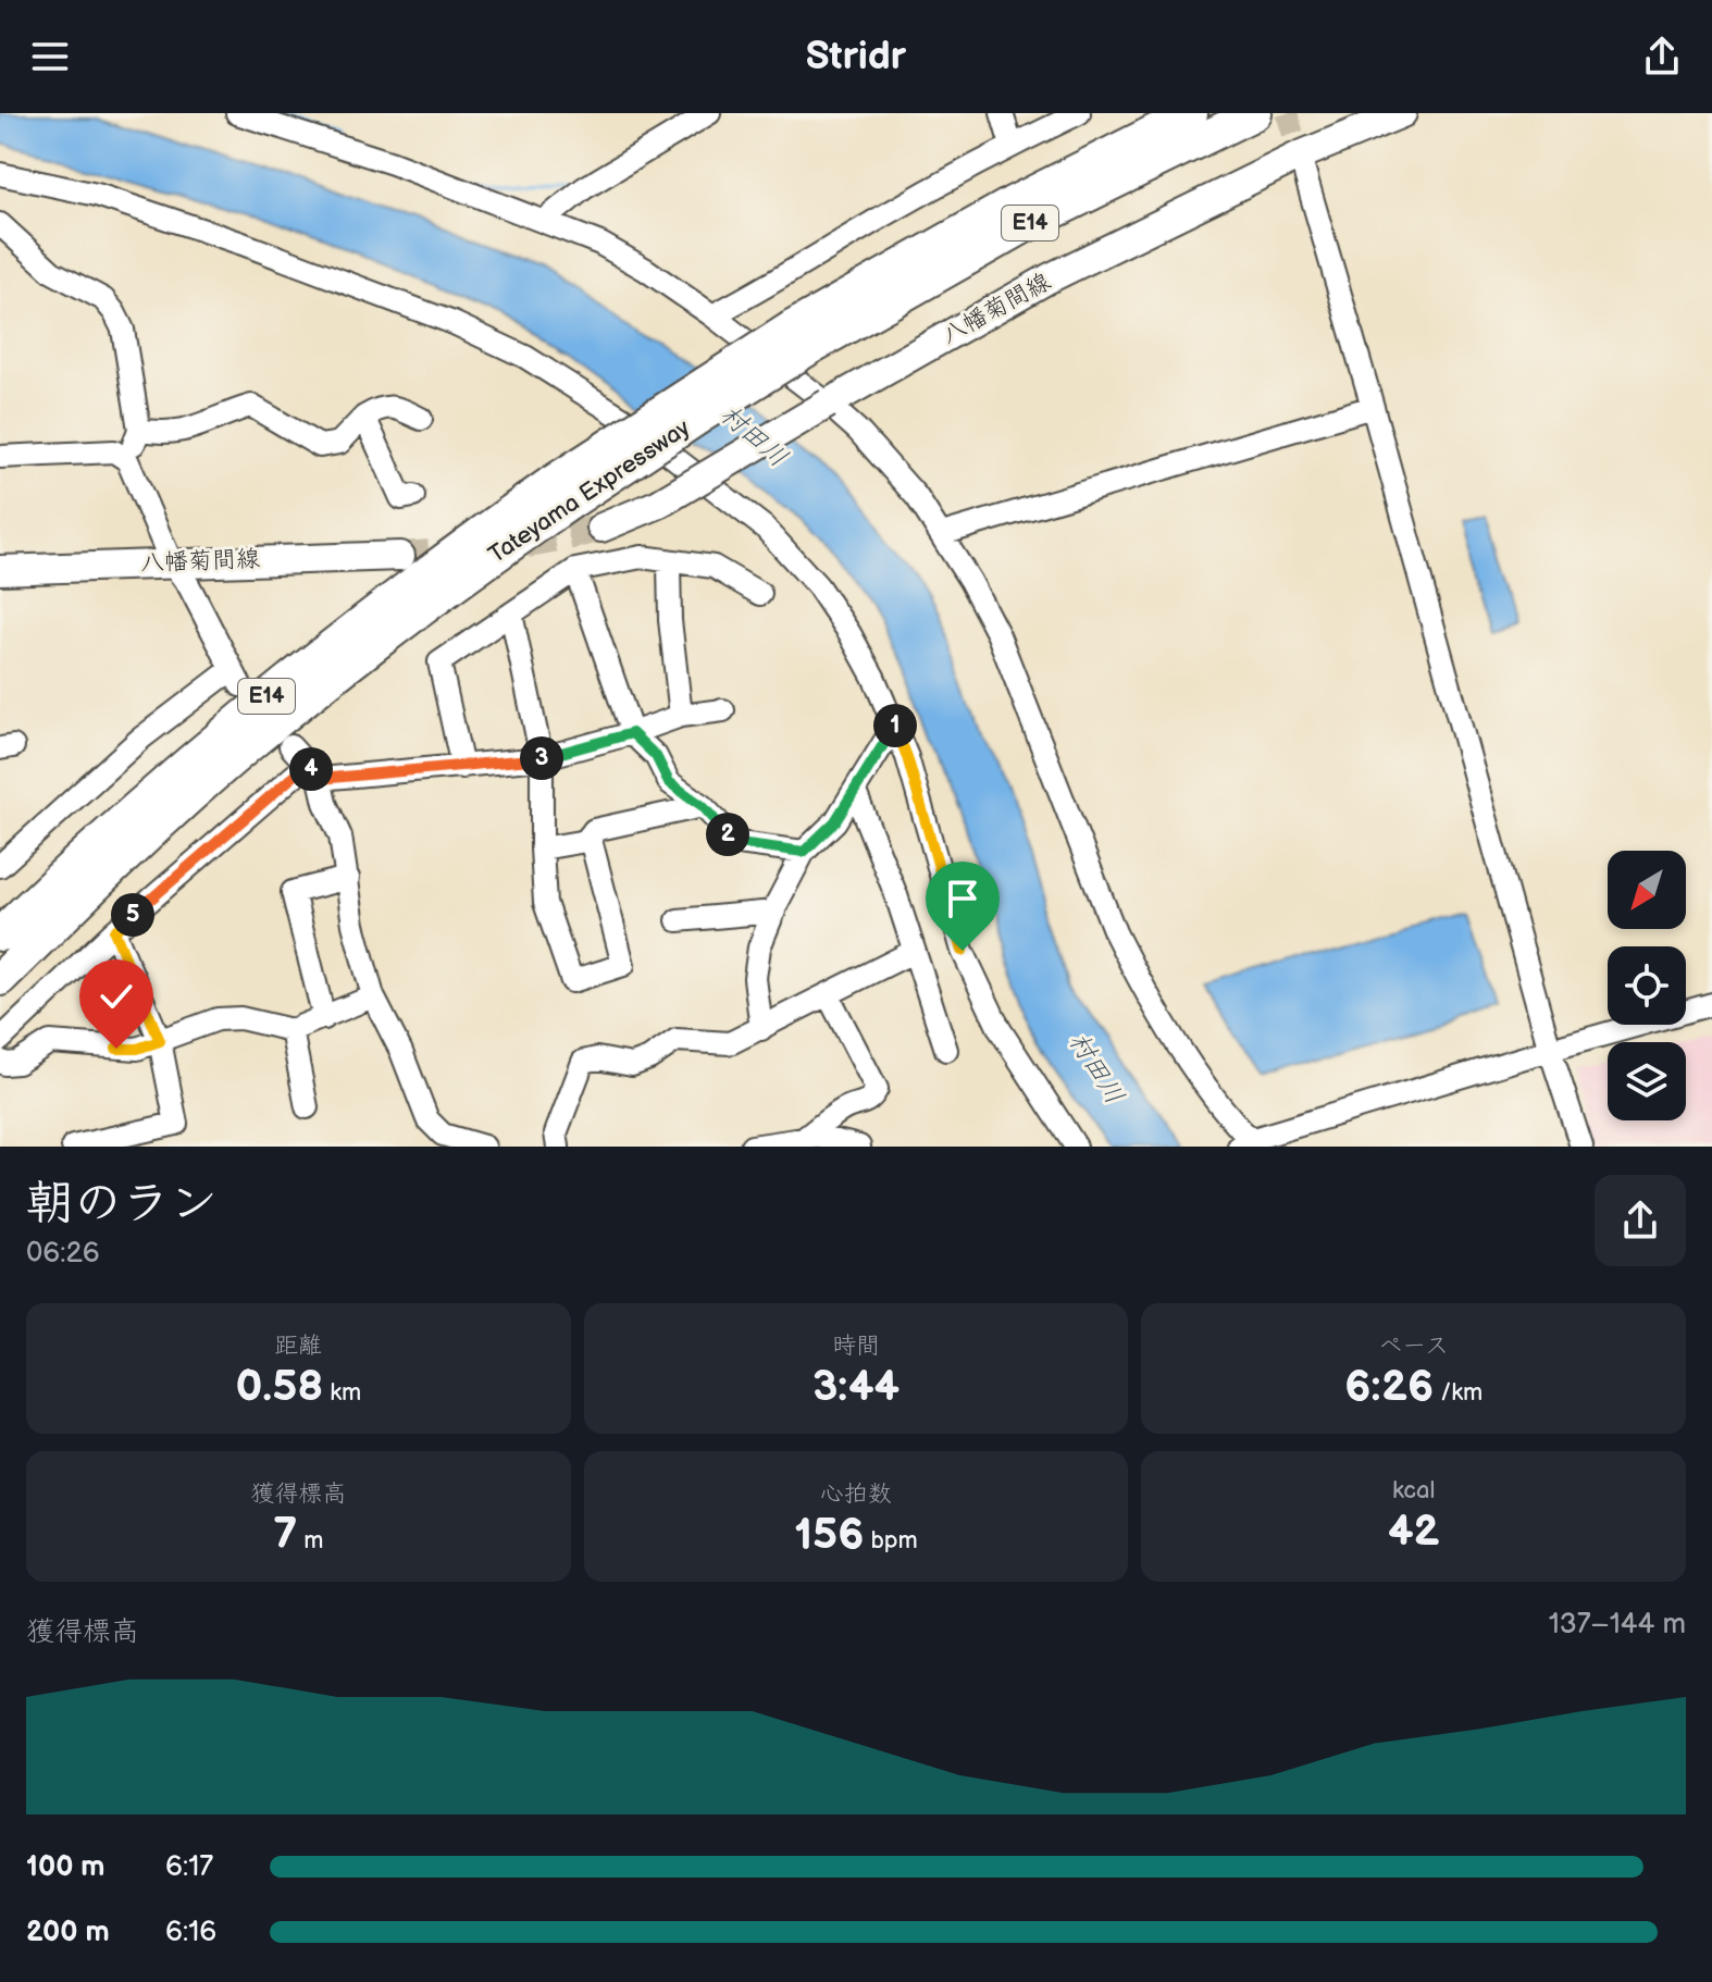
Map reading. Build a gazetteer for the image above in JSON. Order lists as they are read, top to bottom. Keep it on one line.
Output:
{"streets":{"highway":["E14","Tateyama Expressway"],"main road":["八幡菊間線"]},"water":["村田川"],"north":"bottom left","page":{"header":"Stridr","pins":["1","3","4","2","5"],"heading":["朝のラン","06:26"],"stats":[["距離","0.58 km"],["時間","3:44"],["ペース","6:26 /km"],["獲得標高","7 m"],["心拍数","156 bpm"],["kcal","42"]],"chart":["獲得標高","137–144 m"],"list":[{"name":"100 m","note":"6:17"},{"name":"200 m","note":"6:16"}]}}
